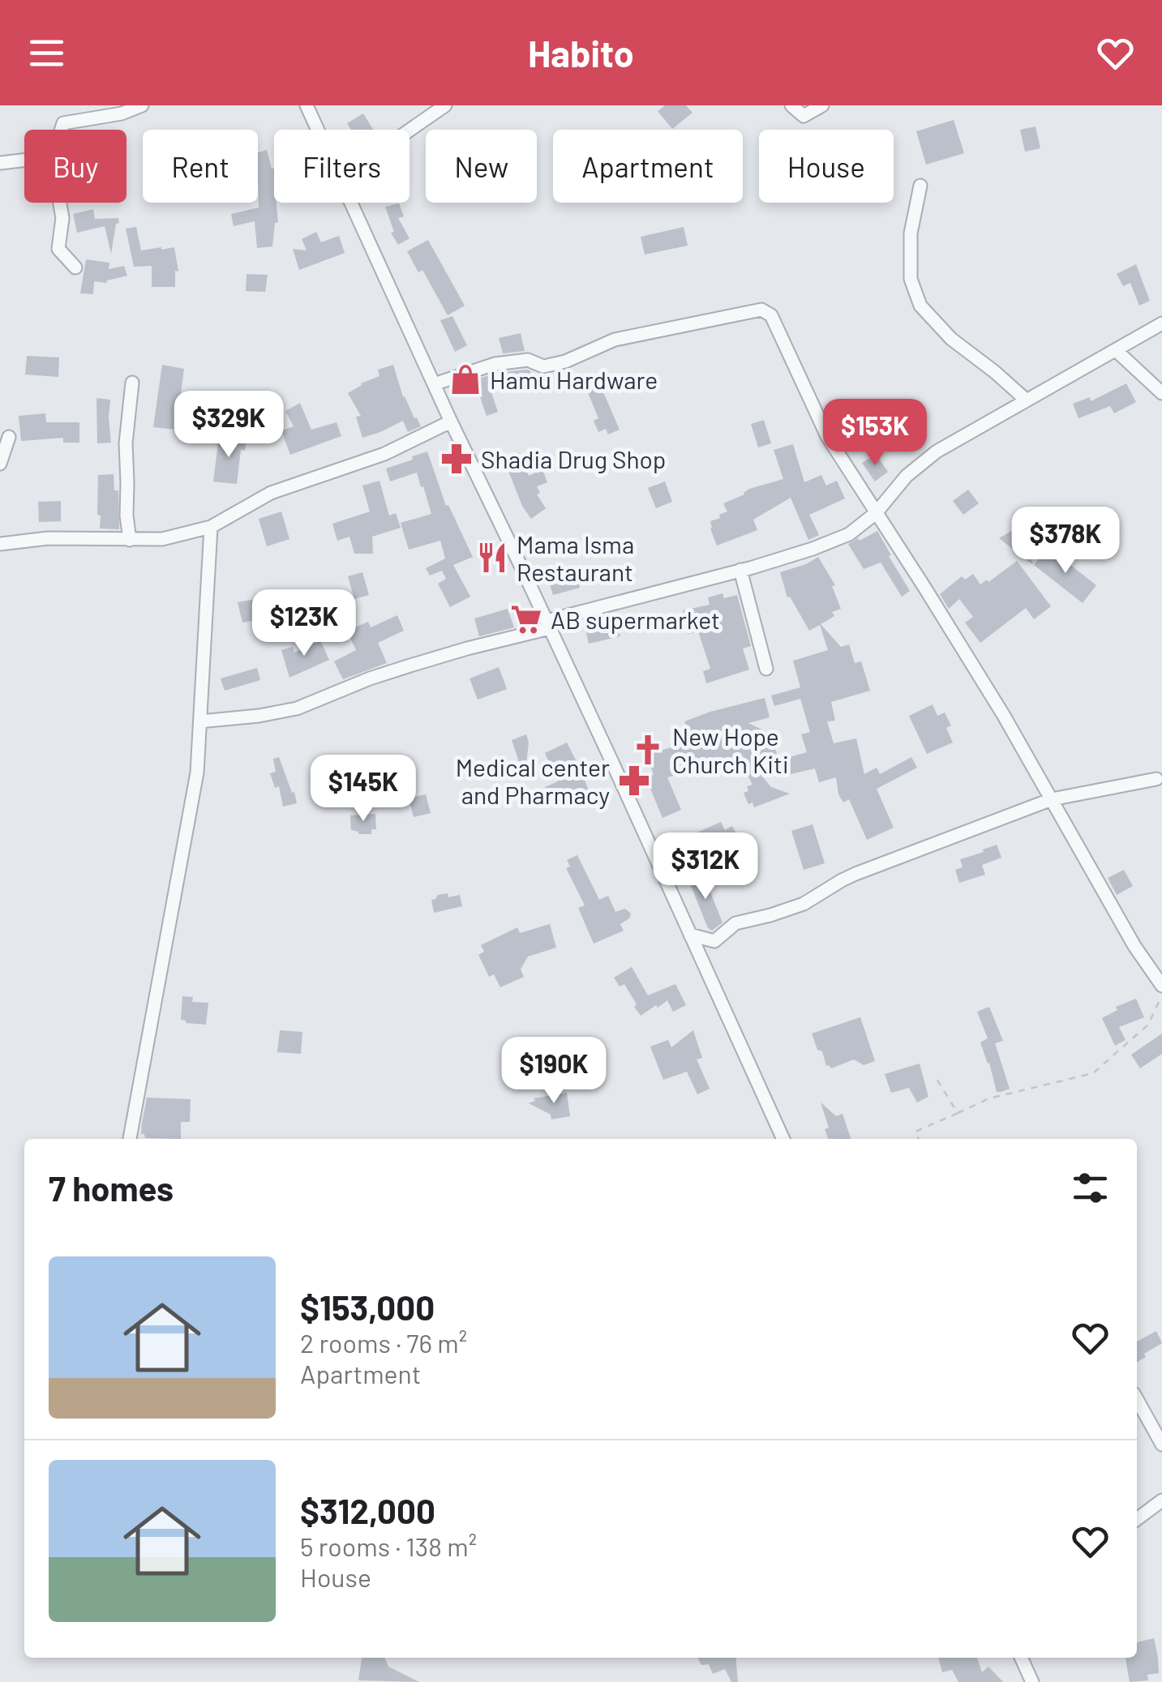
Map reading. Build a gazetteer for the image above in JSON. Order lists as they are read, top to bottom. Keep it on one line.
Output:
{"places":{"shop":["Hamu Hardware"],"pharmacy":["Shadia Drug Shop","Medical center and Pharmacy"],"restaurant":["Mama Isma Restaurant"],"supermarket":["AB supermarket"],"church":["New Hope Church Kiti"]},"page":{"header":"Habito","chip":["Buy","Rent","Filters","New","Apartment","House"],"price":["$329K","$153K","$378K","$123K","$145K","$312K","$190K"],"heading":"7 homes","list":[{"name":"$153,000","note":"2 rooms · 76 m² · Apartment"},{"name":"$312,000","note":"5 rooms · 138 m² · House"}]}}
